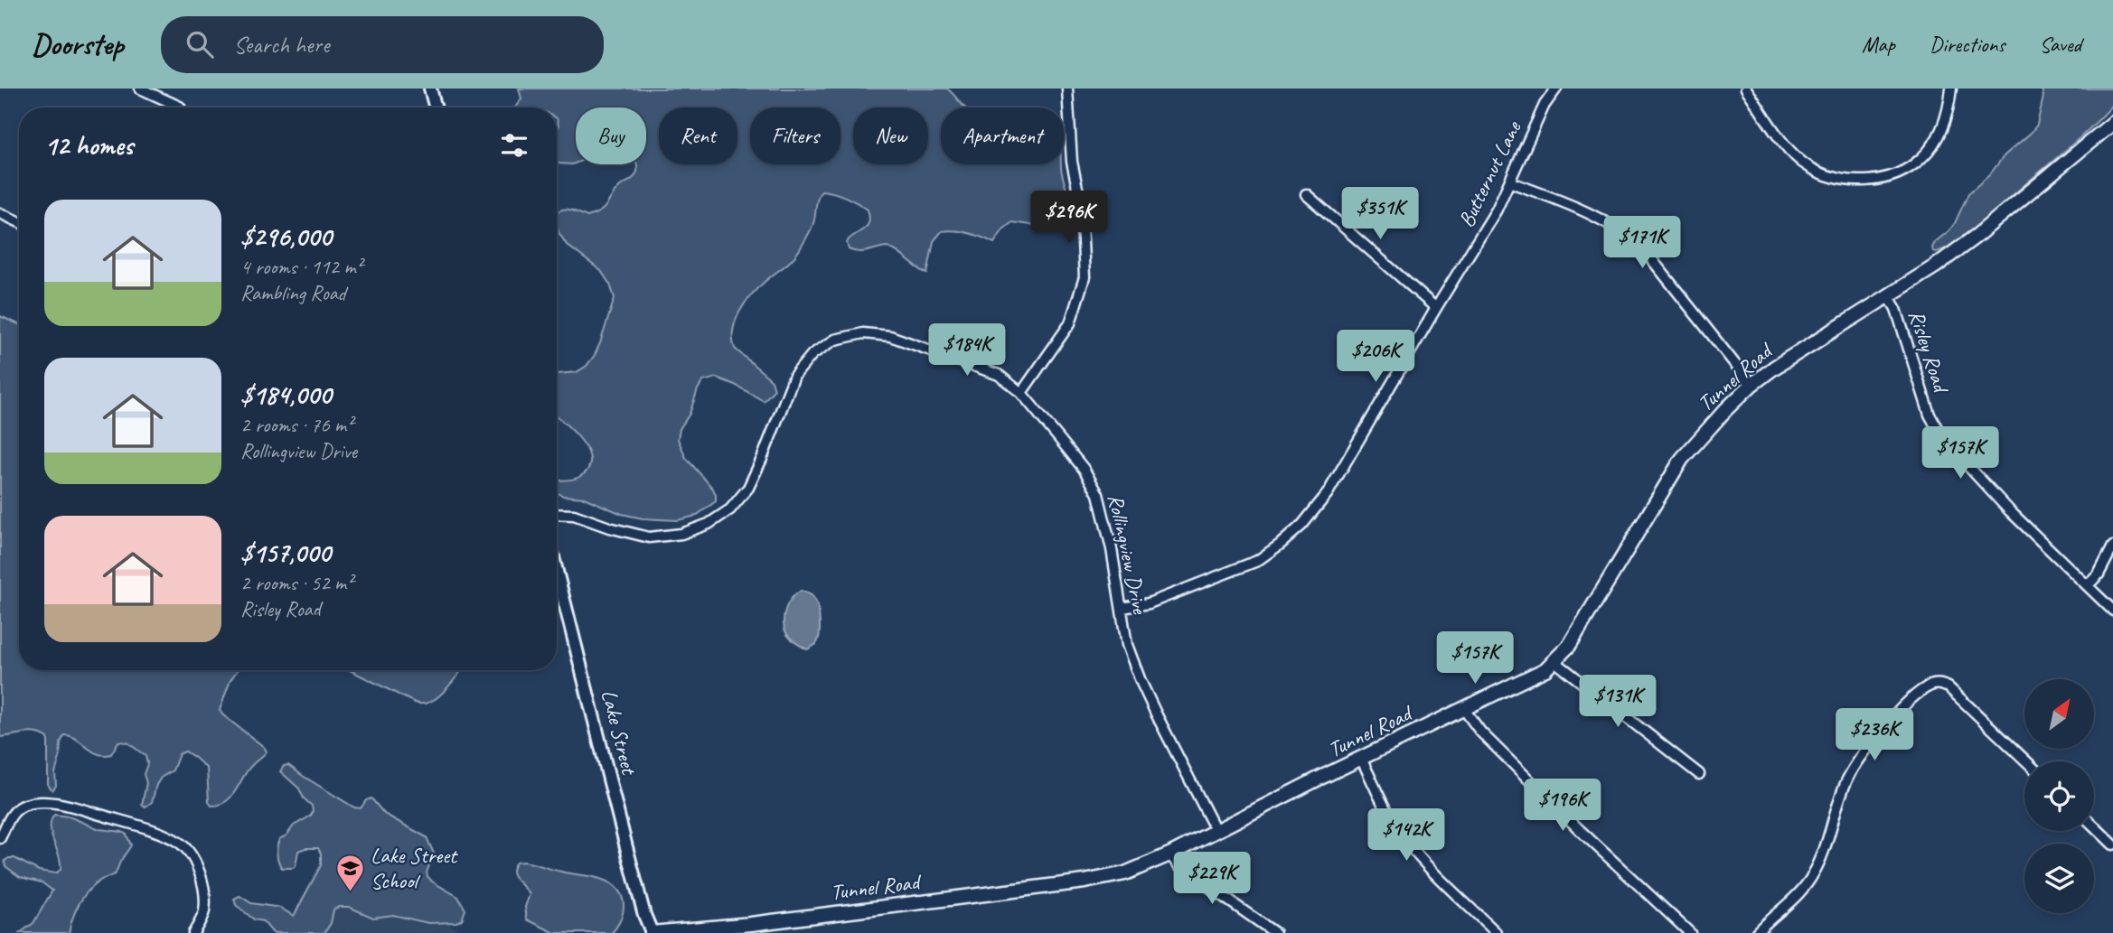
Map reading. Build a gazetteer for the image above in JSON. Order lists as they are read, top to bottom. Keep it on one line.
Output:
{"streets":{"main road":["Tunnel Road"],"street":["Butternut Lane","Risley Road","Rollingview Drive","Lake Street"]},"crossings":[["Butternut Lane","Rollingview Drive"],["Risley Road","Tunnel Road"],["Tunnel Road","Rollingview Drive"],["Tunnel Road","Lake Street"]],"places":{"school or university":["Lake Street School"]},"north":"top right","page":{"header":"Doorstep","search":"Search here","nav":["Map","Directions","Saved"],"chip":["Buy","Rent","Filters","New","Apartment"],"heading":"12 homes","list":[{"name":"$296,000","note":"4 rooms · 112 m² · Rambling Road"},{"name":"$184,000","note":"2 rooms · 76 m² · Rollingview Drive"},{"name":"$157,000","note":"2 rooms · 52 m² · Risley Road"}],"price":["$351K","$296K","$171K","$184K","$206K","$157K","$157K","$131K","$236K","$196K","$142K","$229K"]}}
